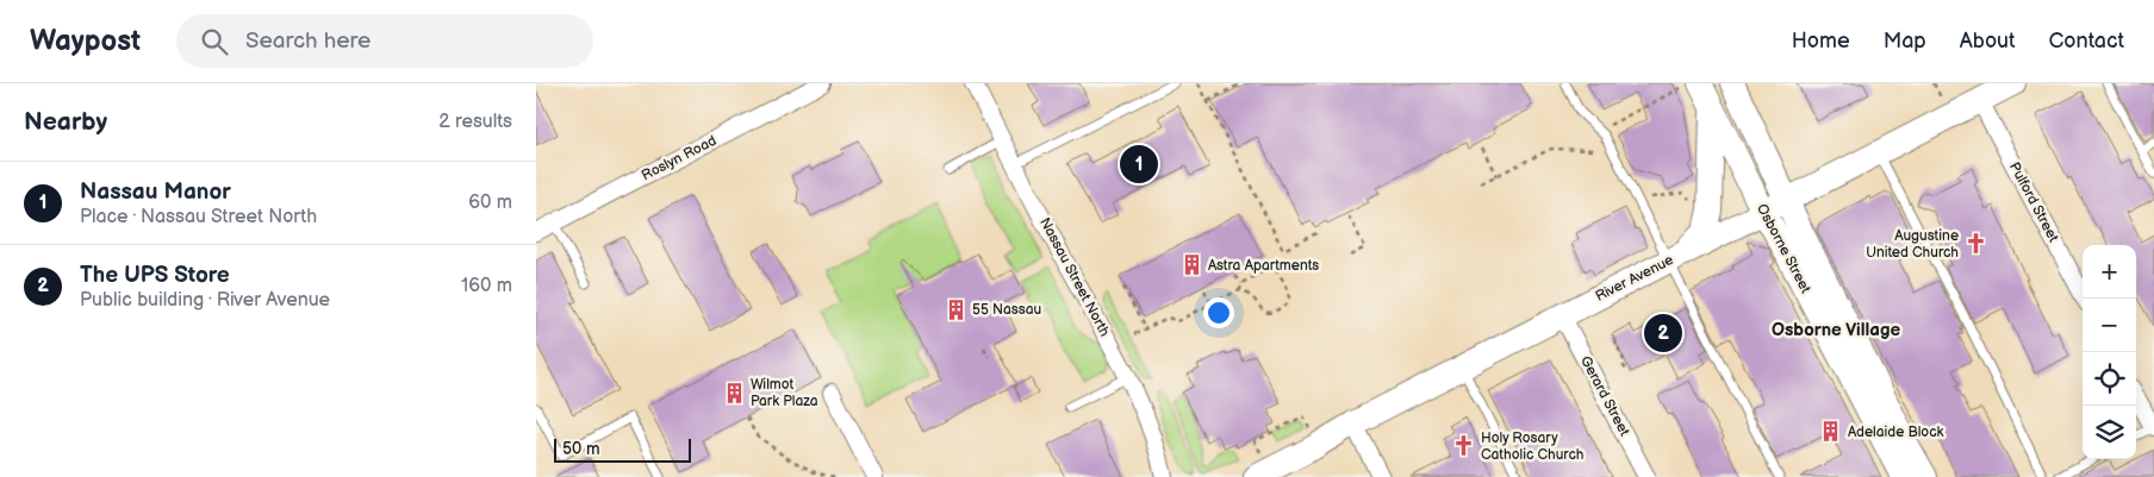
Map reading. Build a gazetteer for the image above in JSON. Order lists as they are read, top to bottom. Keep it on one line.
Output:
{"streets":{"main road":["Osborne Street","River Avenue"],"street":["Roslyn Road","Pulford Street","Nassau Street North","Gerard Street"]},"crossings":[["Pulford Street","River Avenue"],["Osborne Street","River Avenue"],["River Avenue","Gerard Street"]],"districts":["Osborne Village"],"places":{"church":["Augustine United Church","Holy Rosary Catholic Church"],"building":["Astra Apartments","55 Nassau","Wilmot Park Plaza","Adelaide Block"]},"scale_bar":"50 m","page":{"header":"Waypost","search":"Search here","nav":["Home","Map","About","Contact"],"heading":["Nearby","2 results"],"pins":["1","2"],"list":[{"mark":"1","name":"Nassau Manor","note":"Place · Nassau Street North","value":"60 m"},{"mark":"2","name":"The UPS Store","note":"Public building · River Avenue","value":"160 m"}],"map_buttons":["+","−"],"scale":"50 m"}}
